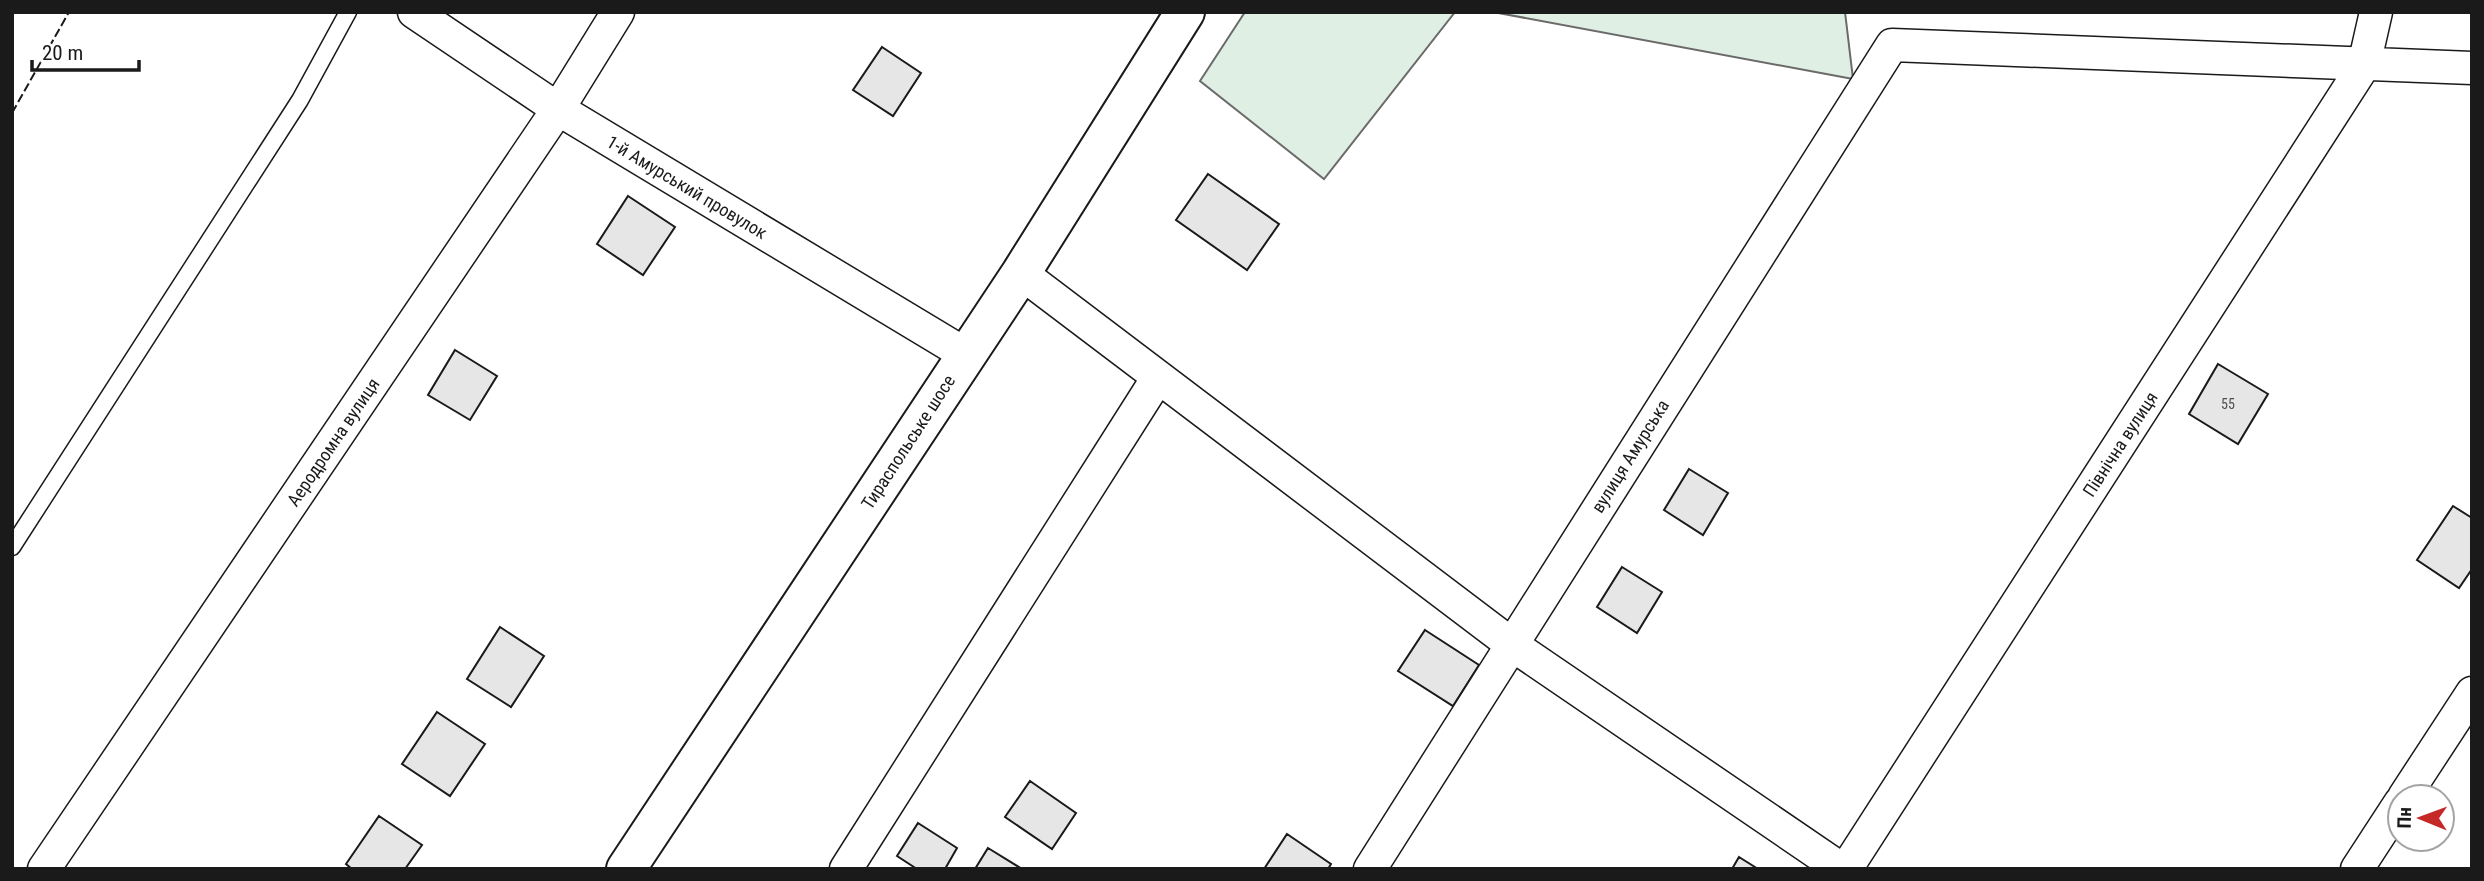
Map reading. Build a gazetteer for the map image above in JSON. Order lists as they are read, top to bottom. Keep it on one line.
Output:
{"streets":{"main road":["Тираспольське шосе"],"street":["1-й Амурський провулок","Аеродромна вулиця","Північна вулиця","вулиця Амурська"]},"crossings":[["1-й Амурський провулок","Аеродромна вулиця"],["1-й Амурський провулок","Тираспольське шосе"],["Північна вулиця","вулиця Амурська"]],"house_numbers":["55"],"scale_bar":"20 m","north":"left"}
